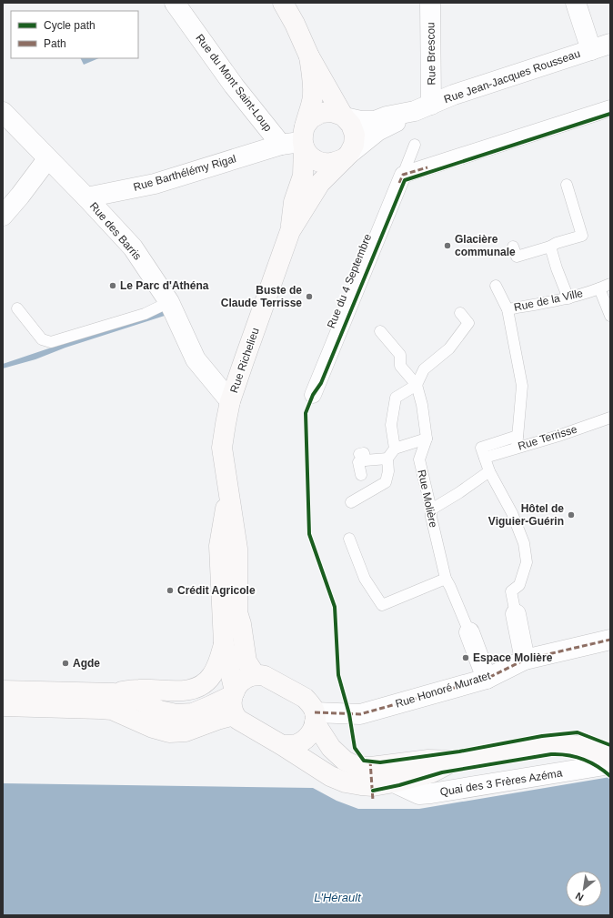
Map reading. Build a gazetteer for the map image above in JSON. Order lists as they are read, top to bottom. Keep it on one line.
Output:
{"streets":{"main road":["Rue Richelieu"],"street":["Rue Brescou","Rue Jean-Jacques Rousseau","Rue du Mont Saint-Loup","Rue Barthélémy Rigal","Rue des Barris","Rue du 4 Septembre","Rue Honoré Muratet","Quai des 3 Frères Azéma"],"lane":["Rue de la Ville","Rue Terrisse","Rue Molière"]},"crossings":[["Rue Brescou","Rue Jean-Jacques Rousseau"],["Rue Jean-Jacques Rousseau","Rue Richelieu"],["Rue du Mont Saint-Loup","Rue Barthélémy Rigal"],["Rue Barthélémy Rigal","Rue des Barris"],["Rue des Barris","Rue Richelieu"],["Rue Richelieu","Rue Honoré Muratet"]],"water":["L'Hérault"],"places":["Glacière communale","Le Parc d'Athéna","Buste de Claude Terrisse","Hôtel de Viguier-Guérin","Crédit Agricole","Espace Molière","Agde"],"legend":["Cycle path","Path"],"north":"bottom left"}
